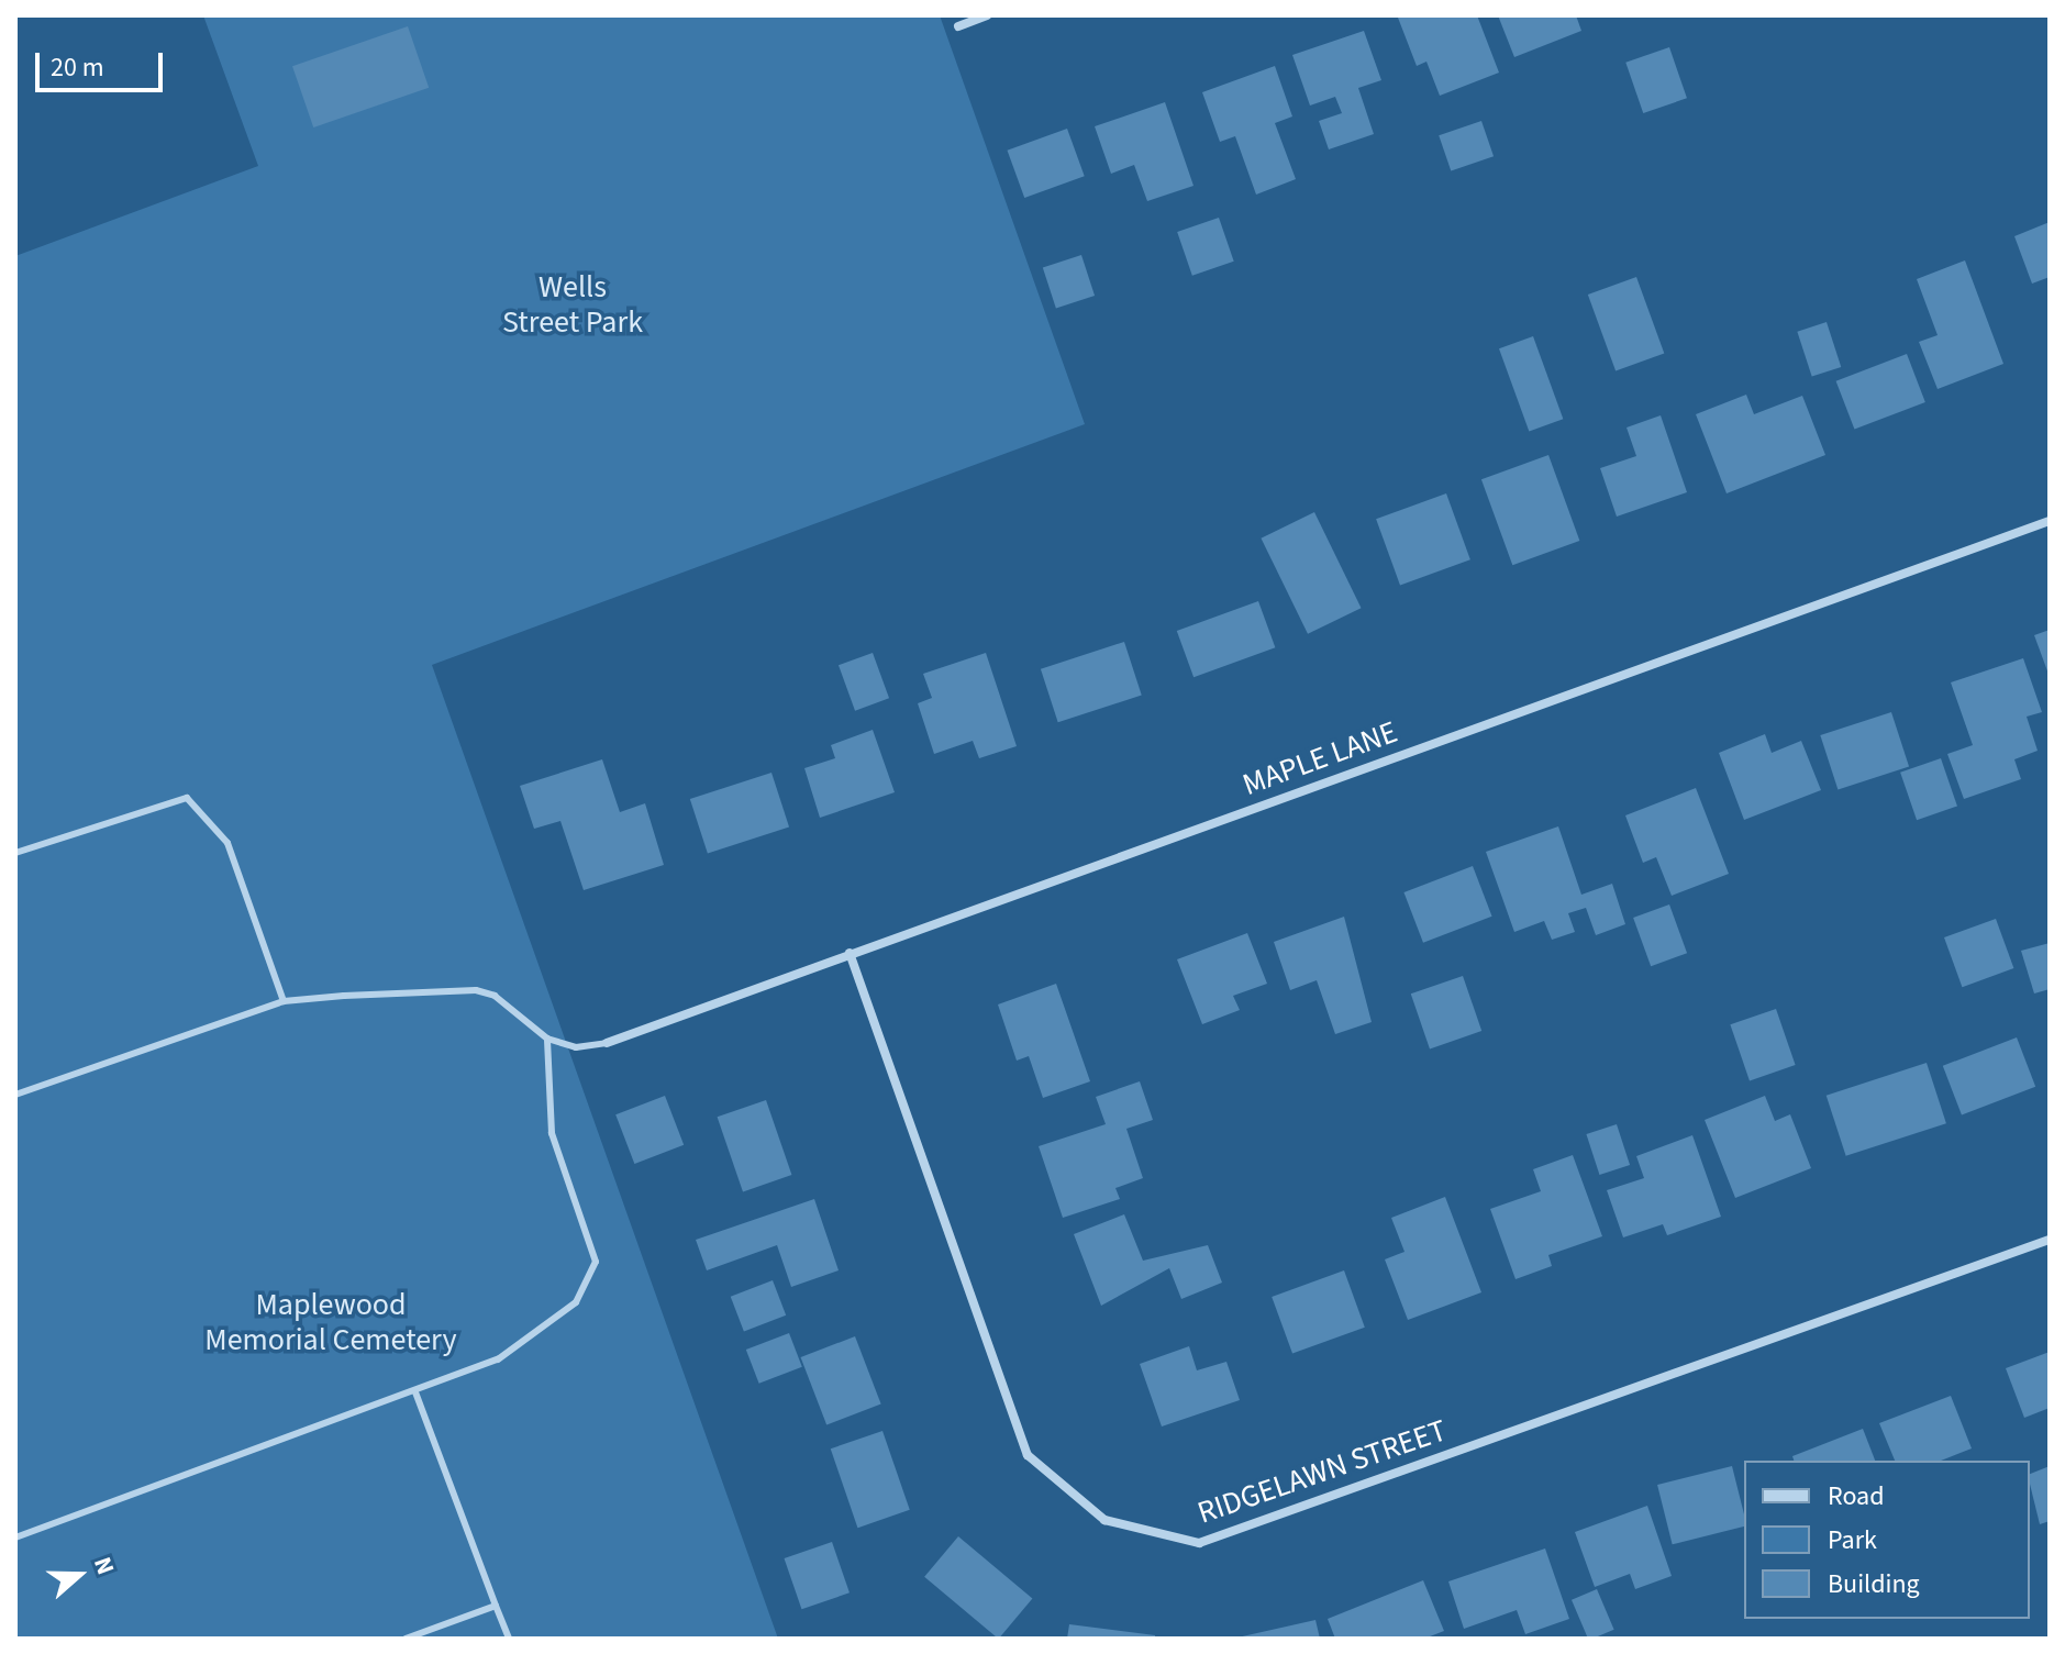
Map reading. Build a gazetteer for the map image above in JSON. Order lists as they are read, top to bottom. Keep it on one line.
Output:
{"streets":{"street":["MAPLE LANE","RIDGELAWN STREET"]},"crossings":[["MAPLE LANE","RIDGELAWN STREET"]],"parks":["Wells Street Park","Maplewood Memorial Cemetery"],"legend":["Road","Park","Building"],"scale_bar":"20 m","north":"right"}
